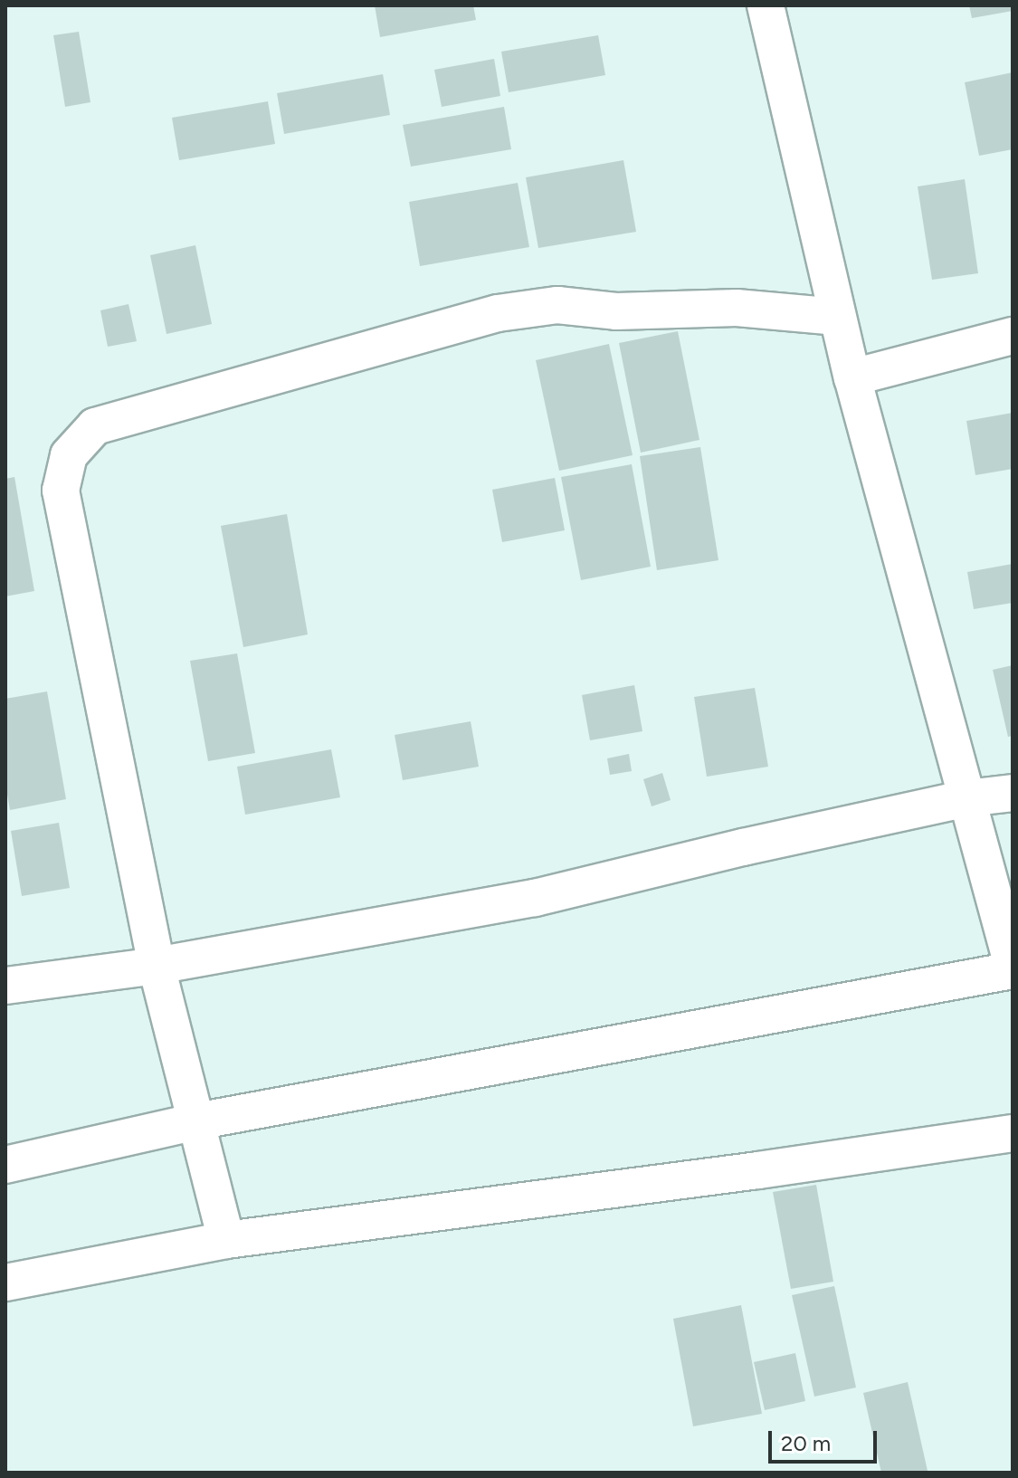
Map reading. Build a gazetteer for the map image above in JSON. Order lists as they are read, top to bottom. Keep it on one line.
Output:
{"scale_bar":"20 m"}
